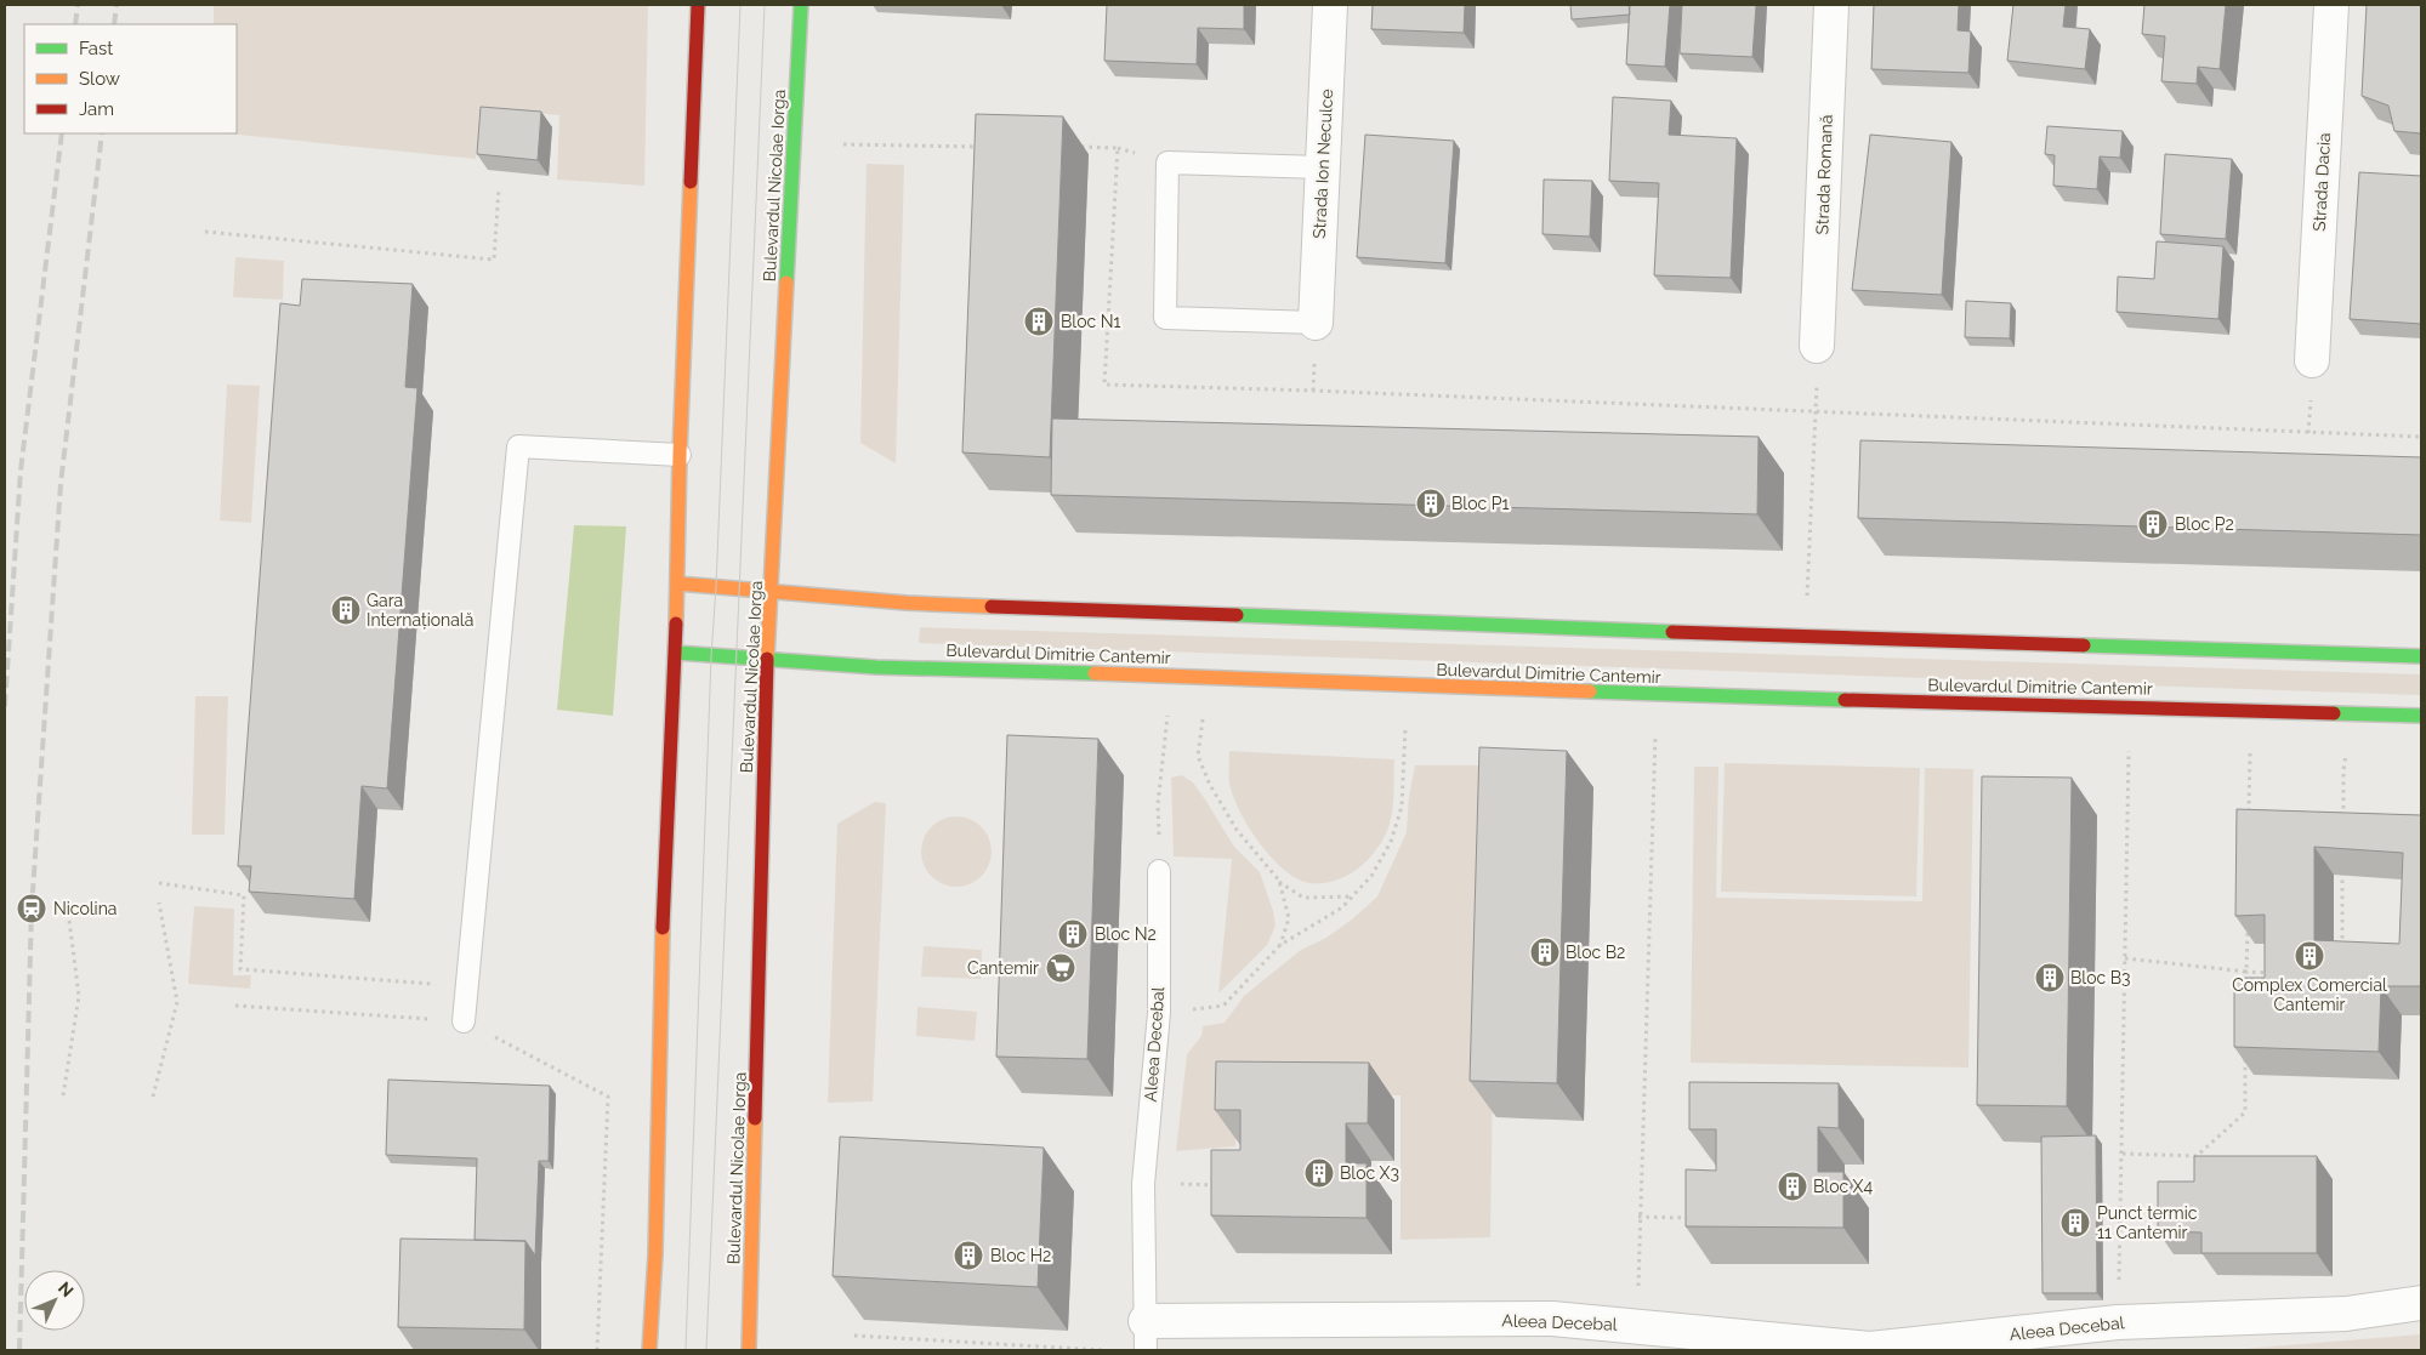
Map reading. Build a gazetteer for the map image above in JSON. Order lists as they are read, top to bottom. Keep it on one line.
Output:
{"streets":{"main road":["Bulevardul Nicolae Iorga","Bulevardul Dimitrie Cantemir"],"street":["Strada Ion Neculce","Strada Romană","Strada Dacia","Aleea Decebal"]},"crossings":[["Bulevardul Nicolae Iorga","Bulevardul Dimitrie Cantemir"]],"places":{"building":["Bloc N1","Bloc P1","Bloc P2","Gara Internațională","Bloc N2","Bloc B2","Complex Comercial Cantemir","Bloc B3","Bloc X3","Bloc X4","Punct termic 11 Cantemir","Bloc H2"],"station":["Nicolina"],"supermarket":["Cantemir"]},"legend":["Fast","Slow","Jam"],"north":"top right"}
